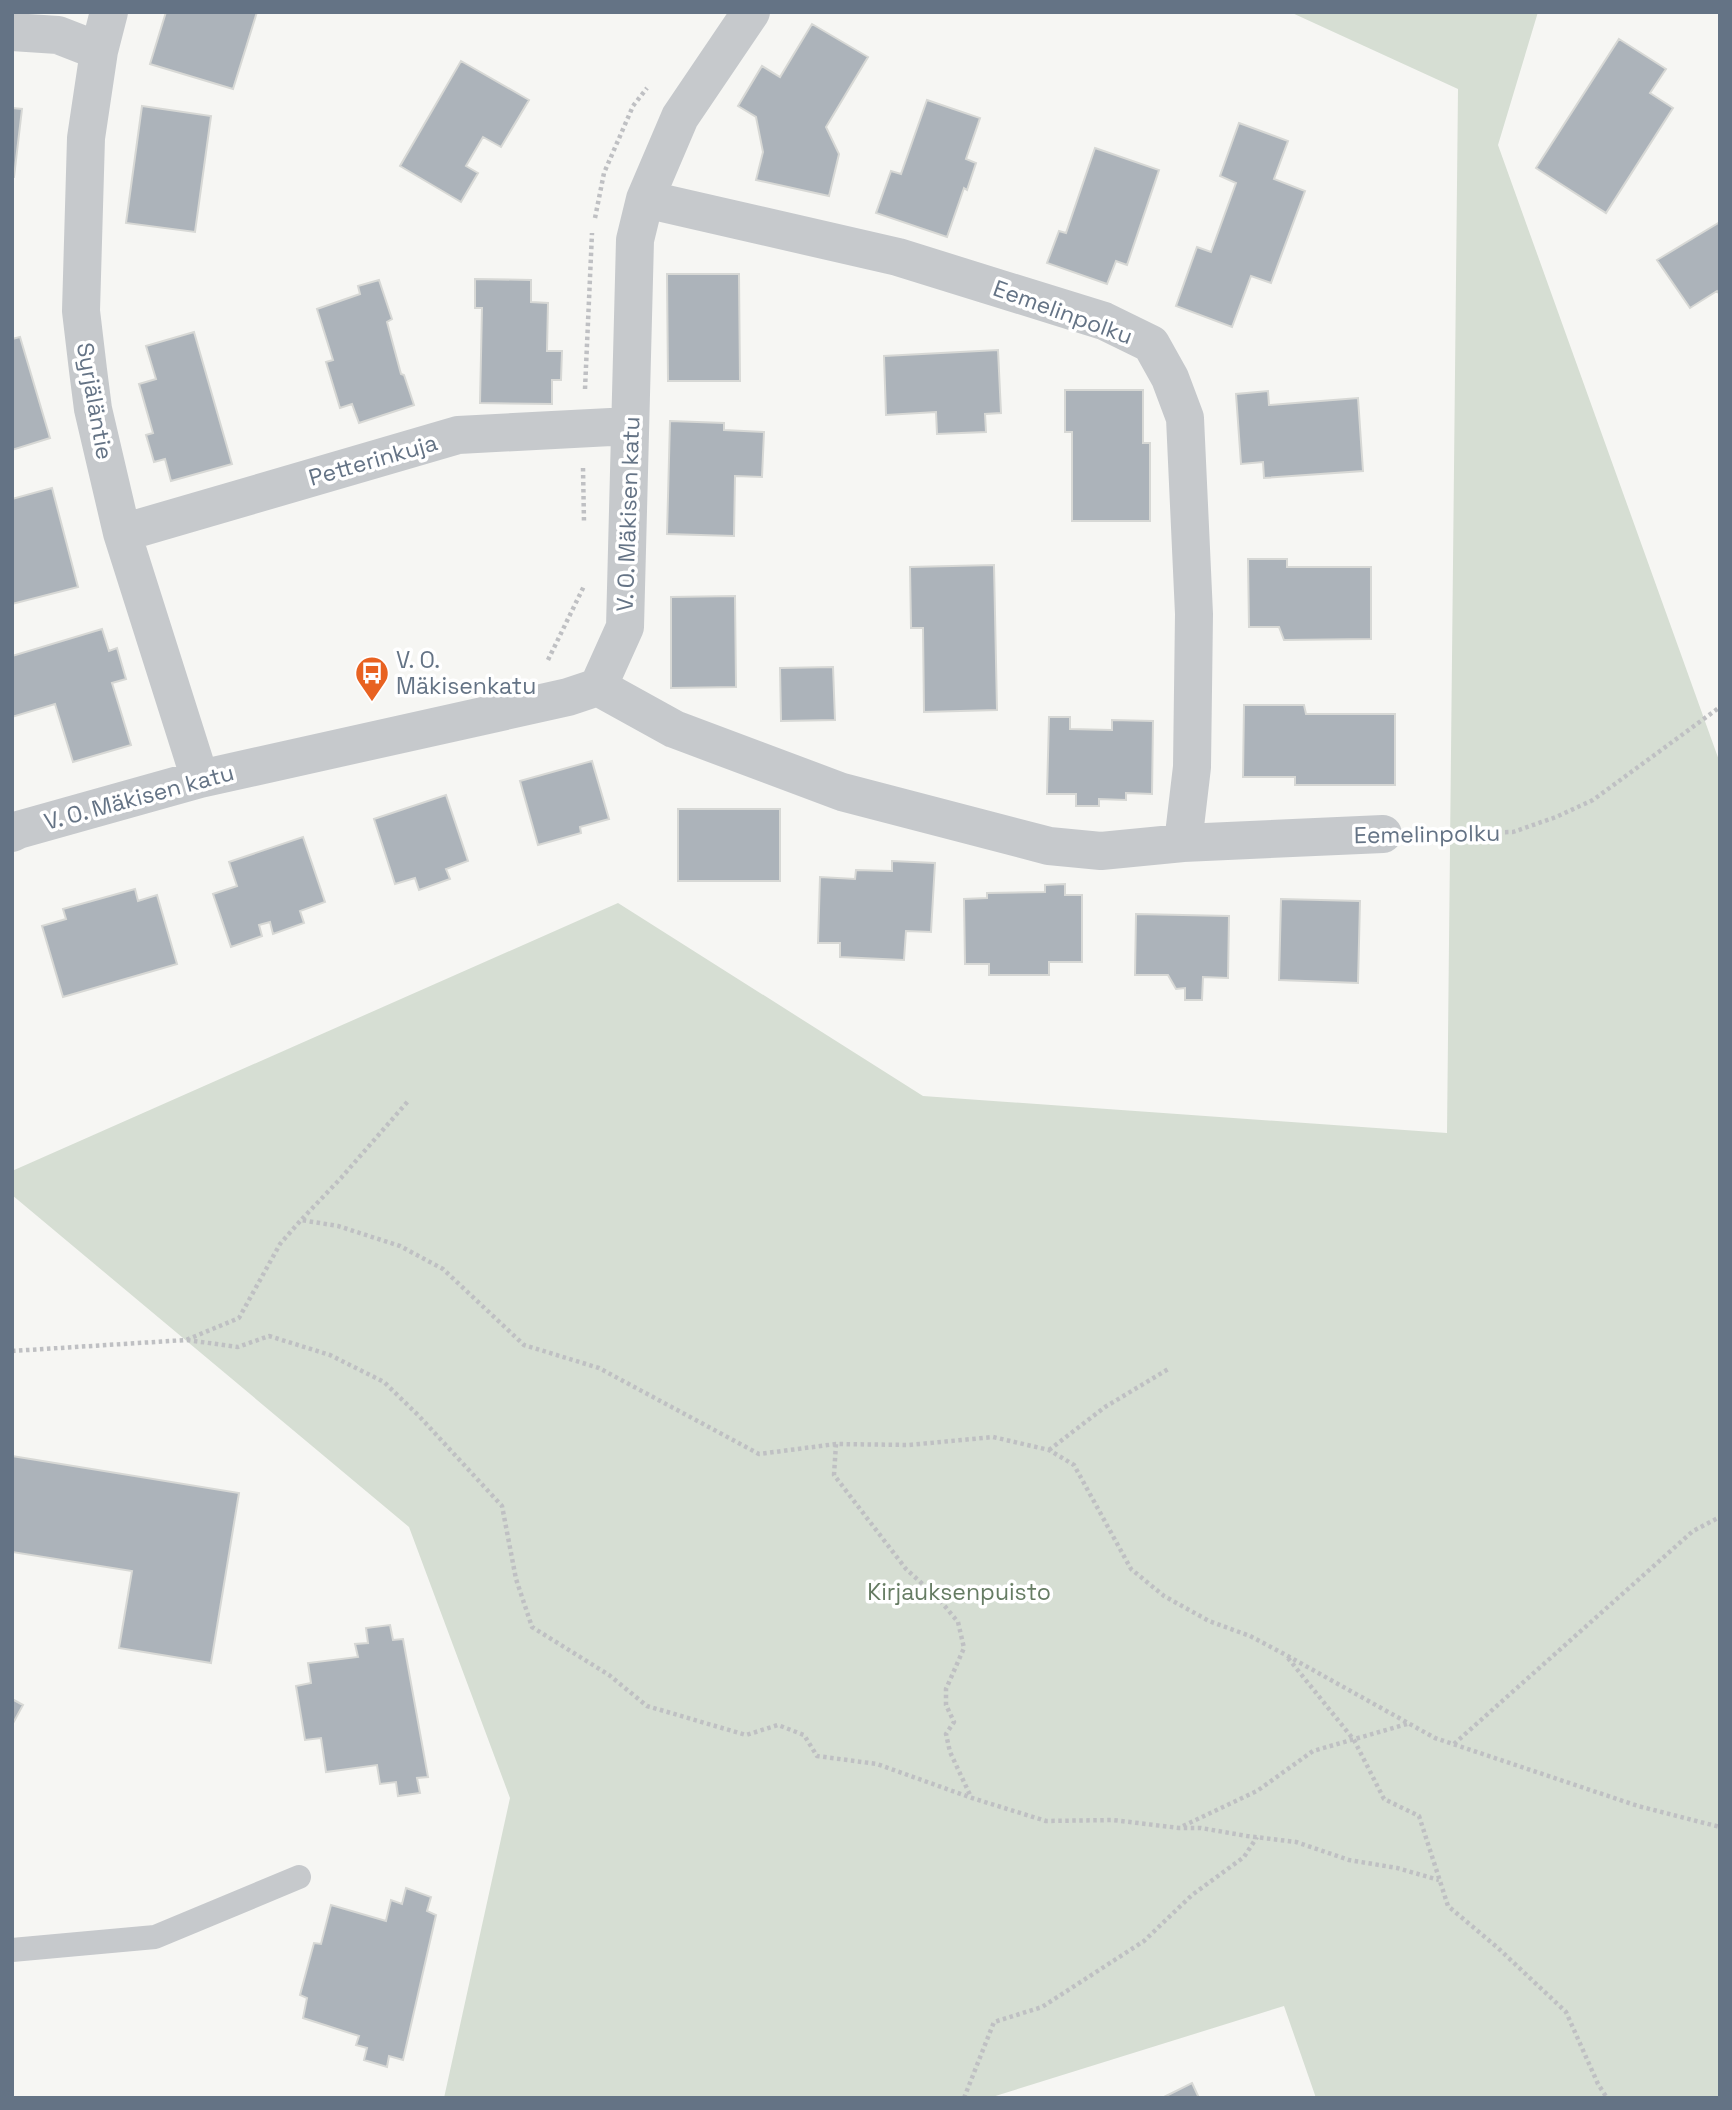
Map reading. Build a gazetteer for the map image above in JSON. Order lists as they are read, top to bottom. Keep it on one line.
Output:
{"streets":{"street":["Eemelinpolku","Syrjäläntie","Petterinkuja","V. O. Mäkisen katu"]},"crossings":[["Eemelinpolku","V. O. Mäkisen katu"],["Syrjäläntie","Petterinkuja"],["Syrjäläntie","V. O. Mäkisen katu"],["Petterinkuja","V. O. Mäkisen katu"]],"parks":["Kirjauksenpuisto"],"places":{"bus stop":["V. O. Mäkisenkatu"]}}
